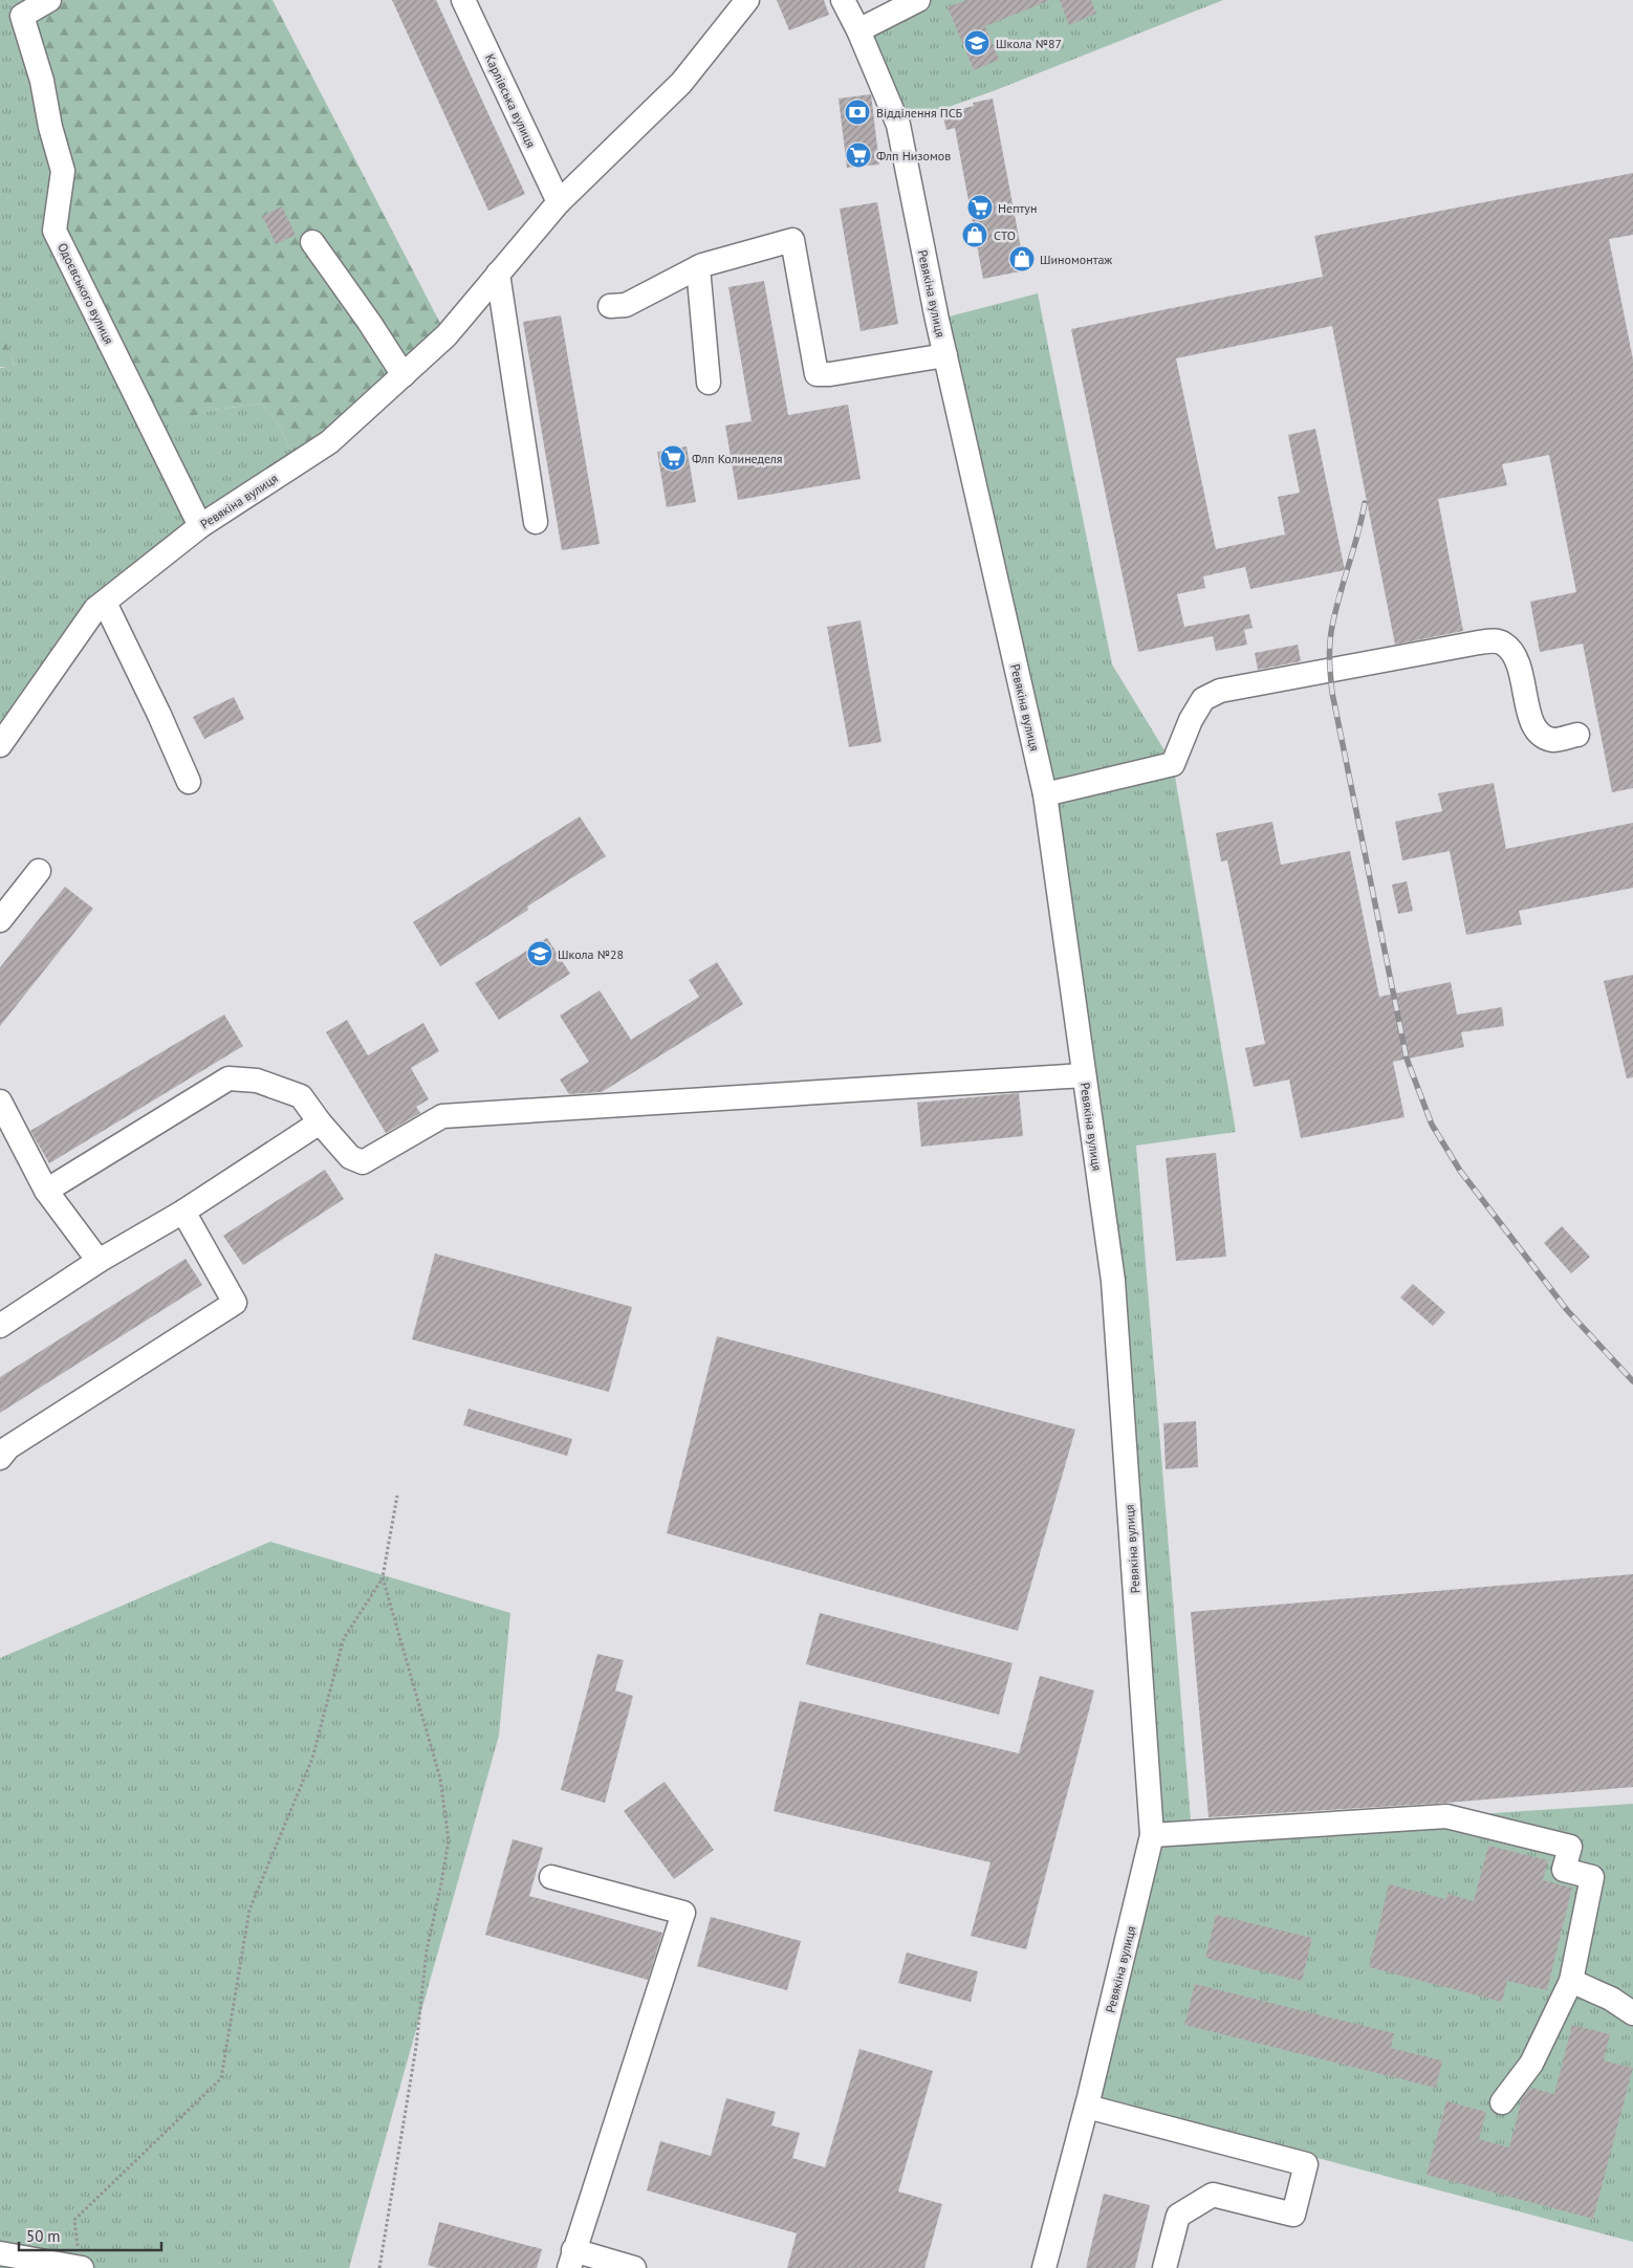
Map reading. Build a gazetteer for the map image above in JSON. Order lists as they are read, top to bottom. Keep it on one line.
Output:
{"streets":{"street":["Карлівська вулиця","Одоєвського вулиця","Ревякіна вулиця"]},"crossings":[["Карлівська вулиця","Ревякіна вулиця"],["Одоєвського вулиця","Ревякіна вулиця"]],"places":{"school or university":["Школа №87","Школа №28"],"bank":["Відділення ПСБ"],"supermarket":["Флп Низомов","Нептун","Флп Колинеделя"],"shop":["СТО","Шиномонтаж"]},"scale_bar":"50 m"}
